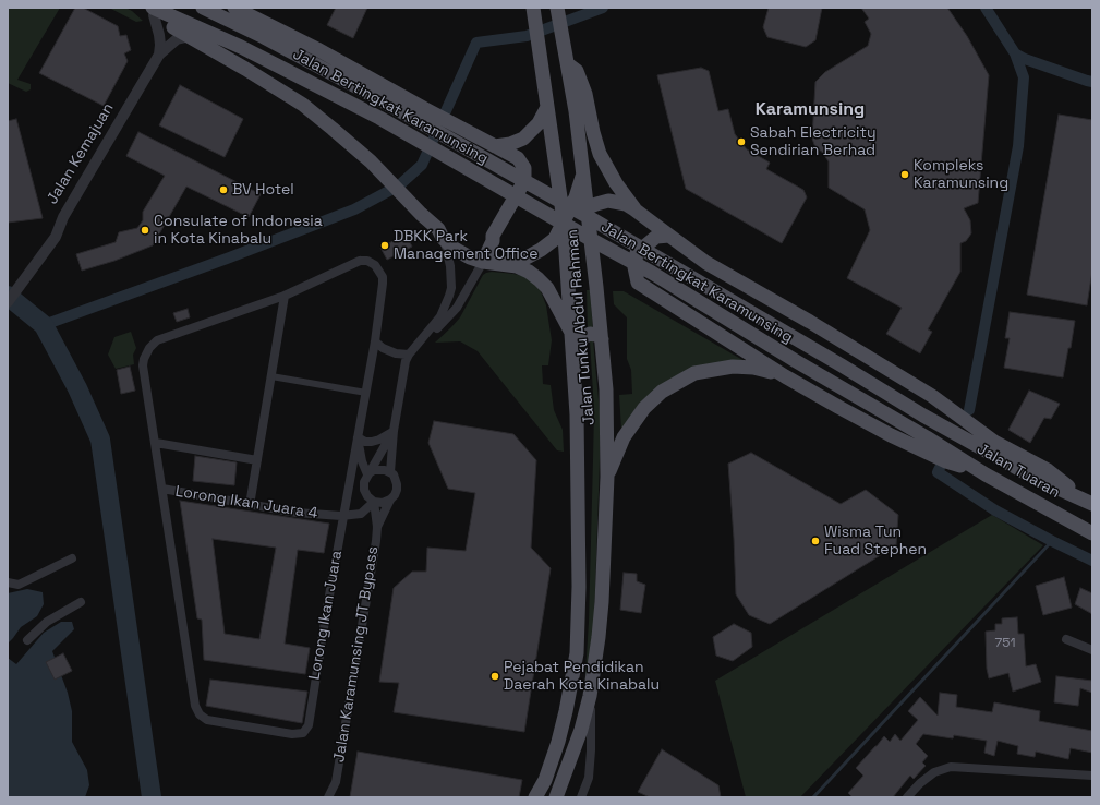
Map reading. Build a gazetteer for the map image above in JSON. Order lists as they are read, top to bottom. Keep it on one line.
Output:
{"streets":{"main road":["Jalan Bertingkat Karamunsing","Jalan Tunku Abdul Rahman","Jalan Tuaran"],"street":["Jalan Kemajuan","Lorong Ikan Juara 4","Lorong Ikan Juara","Jalan Karamunsing JT Bypass"]},"crossings":[["Jalan Bertingkat Karamunsing","Jalan Tuaran"],["Lorong Ikan Juara 4","Lorong Ikan Juara"],["Lorong Ikan Juara 4","Jalan Karamunsing JT Bypass"]],"districts":["Karamunsing"],"places":["Sabah Electricity Sendirian Berhad","Kompleks Karamunsing","BV Hotel","Consulate of Indonesia in Kota Kinabalu","DBKK Park Management Office","Wisma Tun Fuad Stephen","Pejabat Pendidikan Daerah Kota Kinabalu"],"house_numbers":["751"]}
